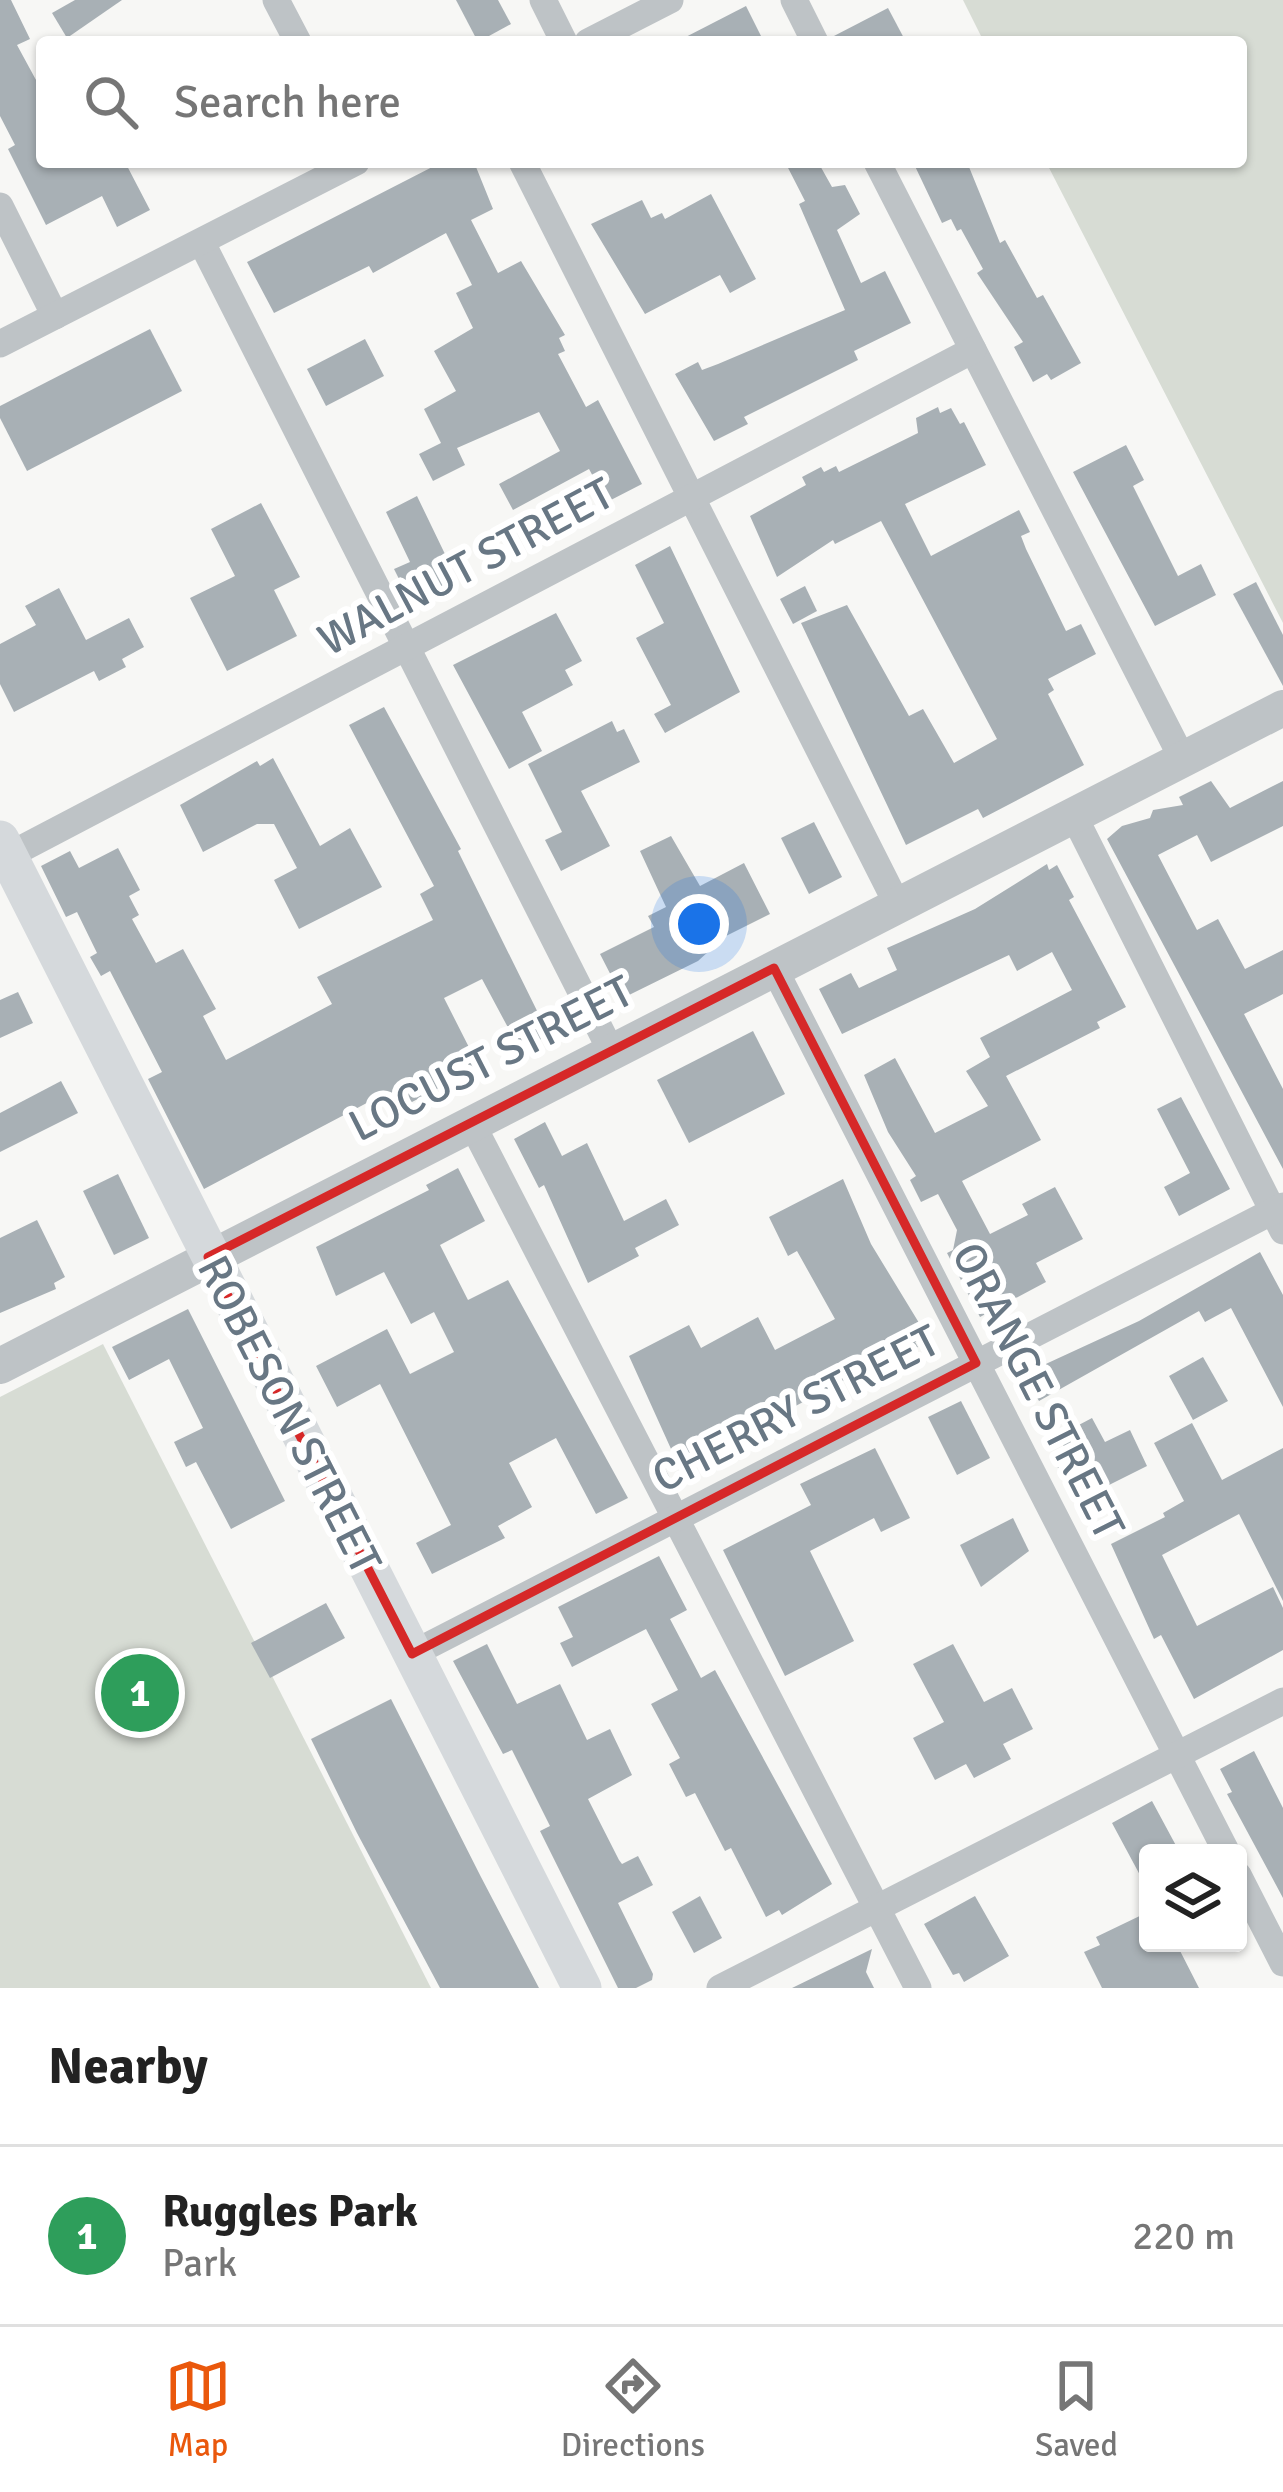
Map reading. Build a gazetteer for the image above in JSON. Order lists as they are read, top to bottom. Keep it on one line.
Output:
{"streets":{"main road":["ROBESON STREET"],"street":["WALNUT STREET","LOCUST STREET","ORANGE STREET","CHERRY STREET"]},"crossings":[["WALNUT STREET","ROBESON STREET"],["LOCUST STREET","ORANGE STREET"],["LOCUST STREET","ROBESON STREET"],["ORANGE STREET","CHERRY STREET"],["CHERRY STREET","ROBESON STREET"]],"page":{"search":"Search here","pins":"1","heading":"Nearby","list":[{"mark":"1","name":"Ruggles Park","note":"Park","value":"220 m"}],"nav":["Map","Directions","Saved"]}}
